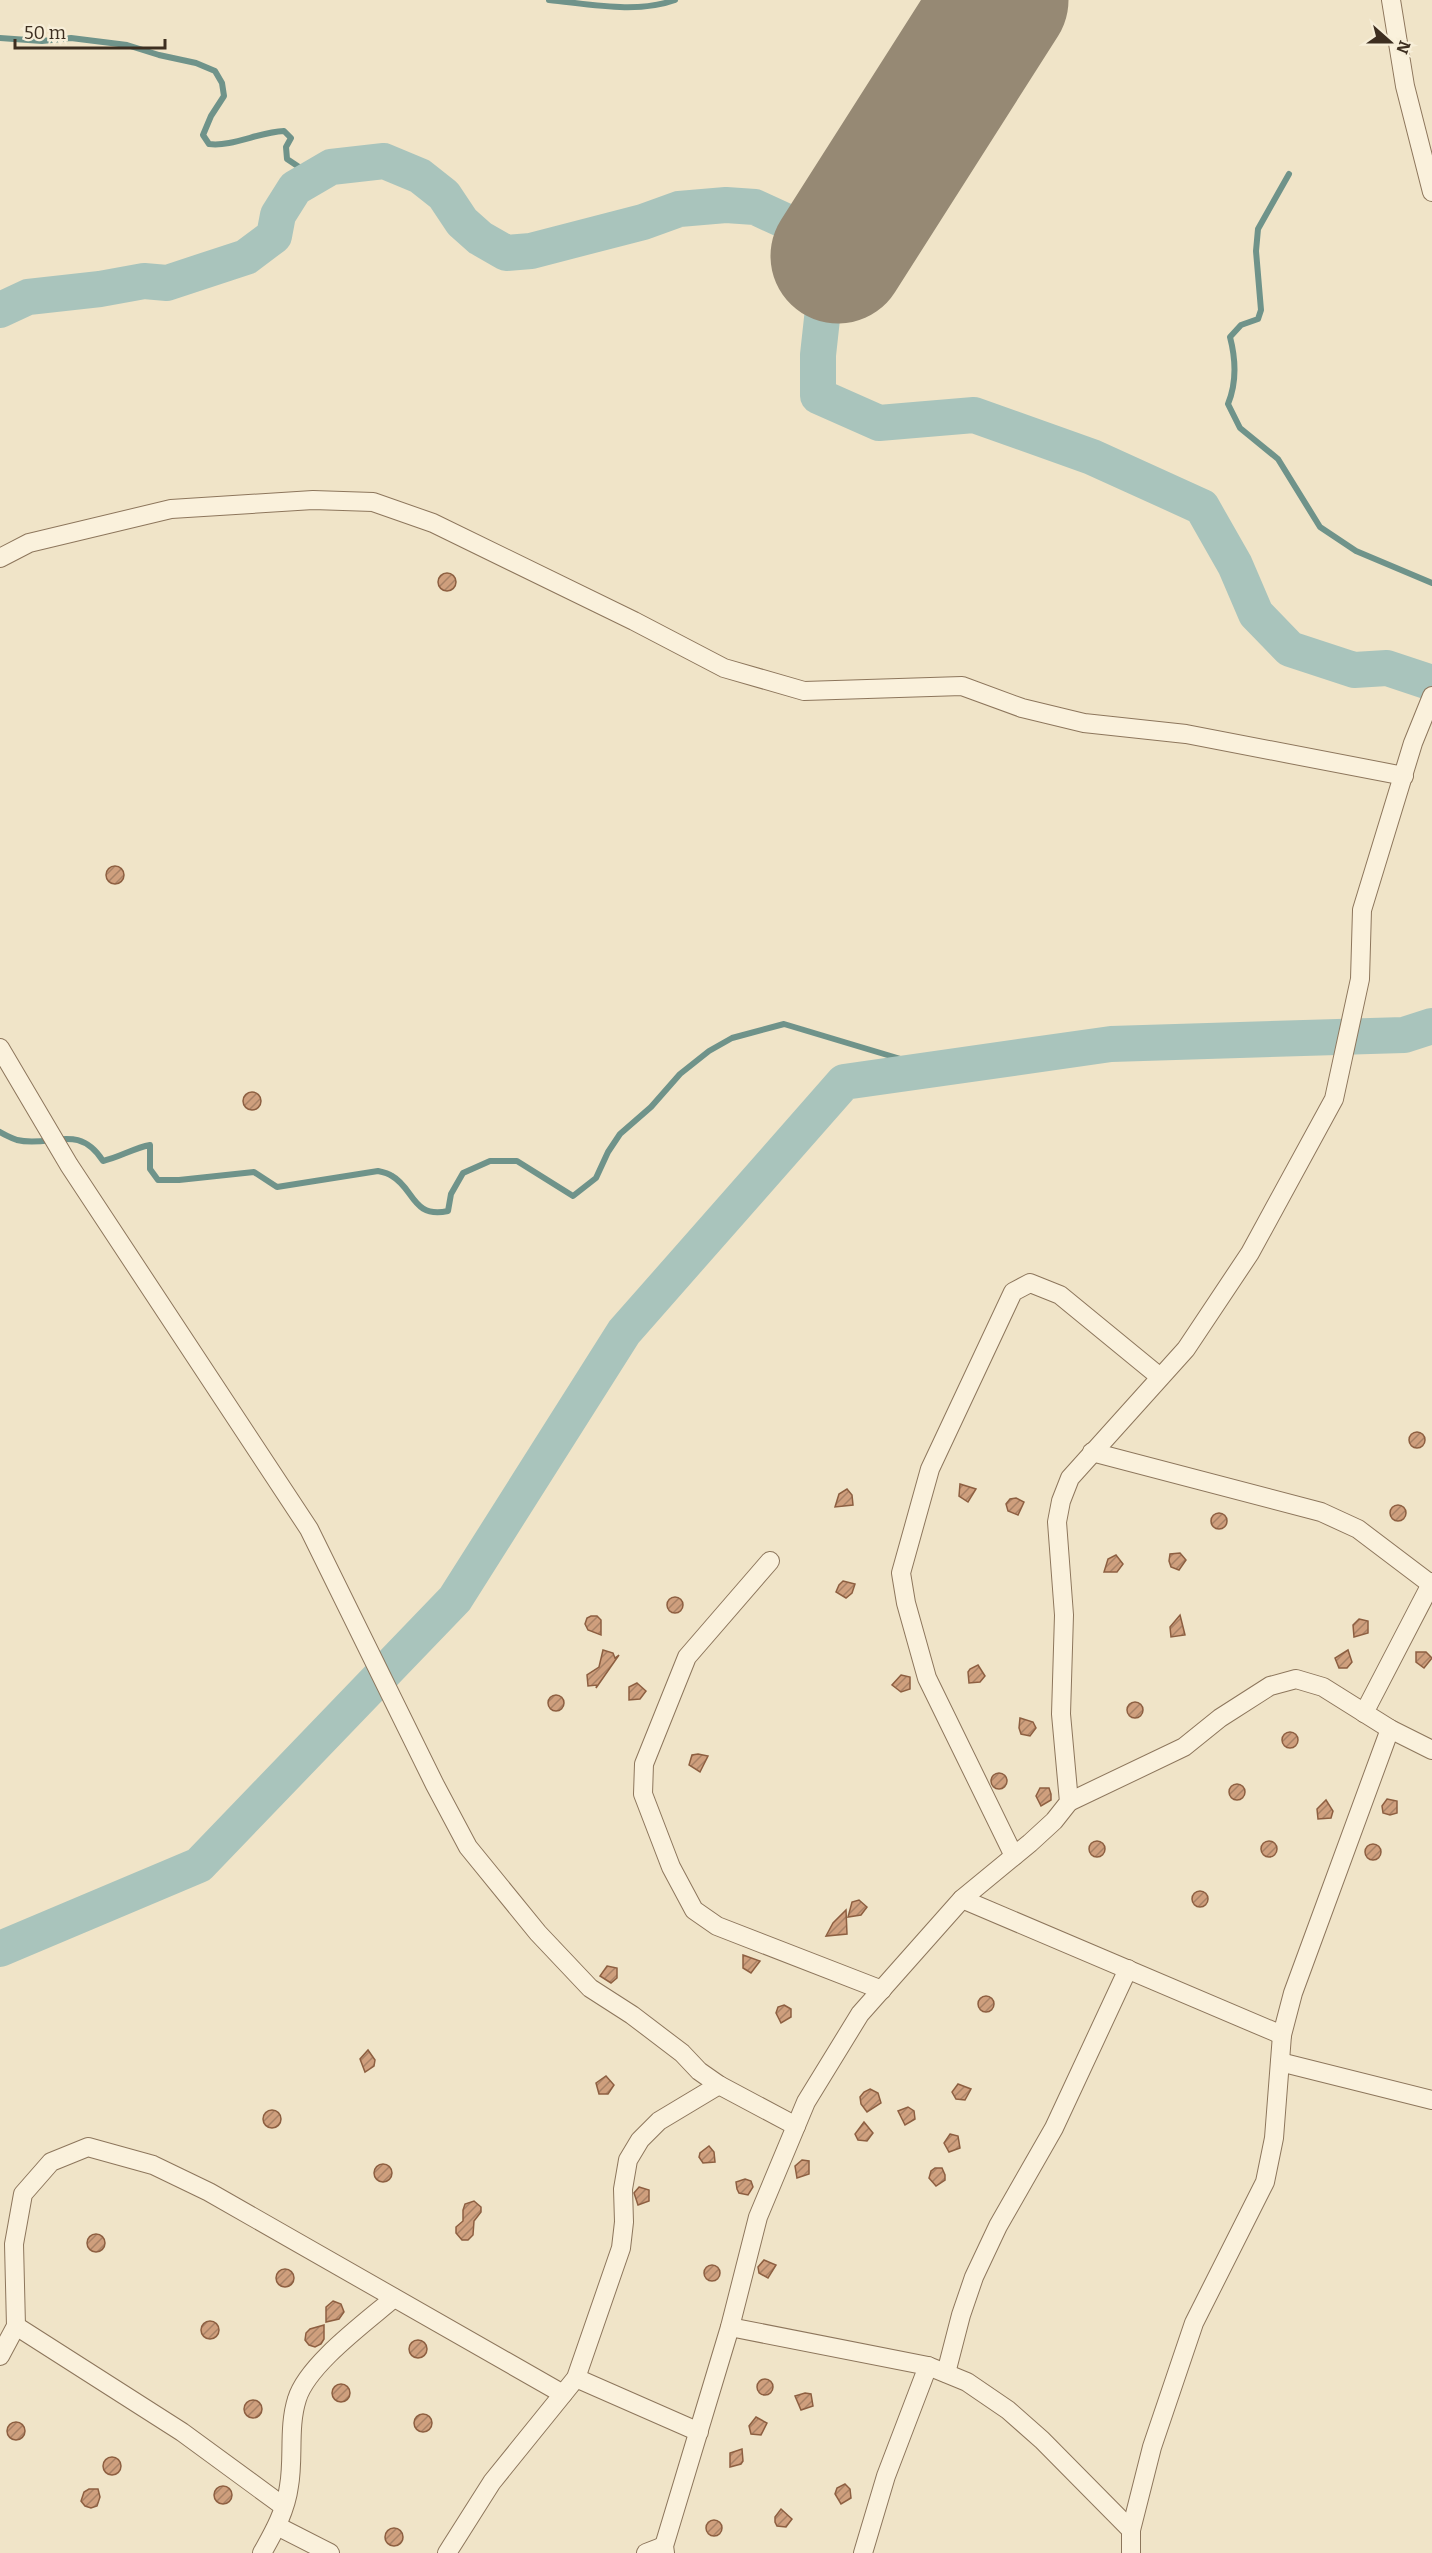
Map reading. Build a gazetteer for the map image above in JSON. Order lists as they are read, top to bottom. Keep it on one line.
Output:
{"scale_bar":"50 m","north":"right"}
